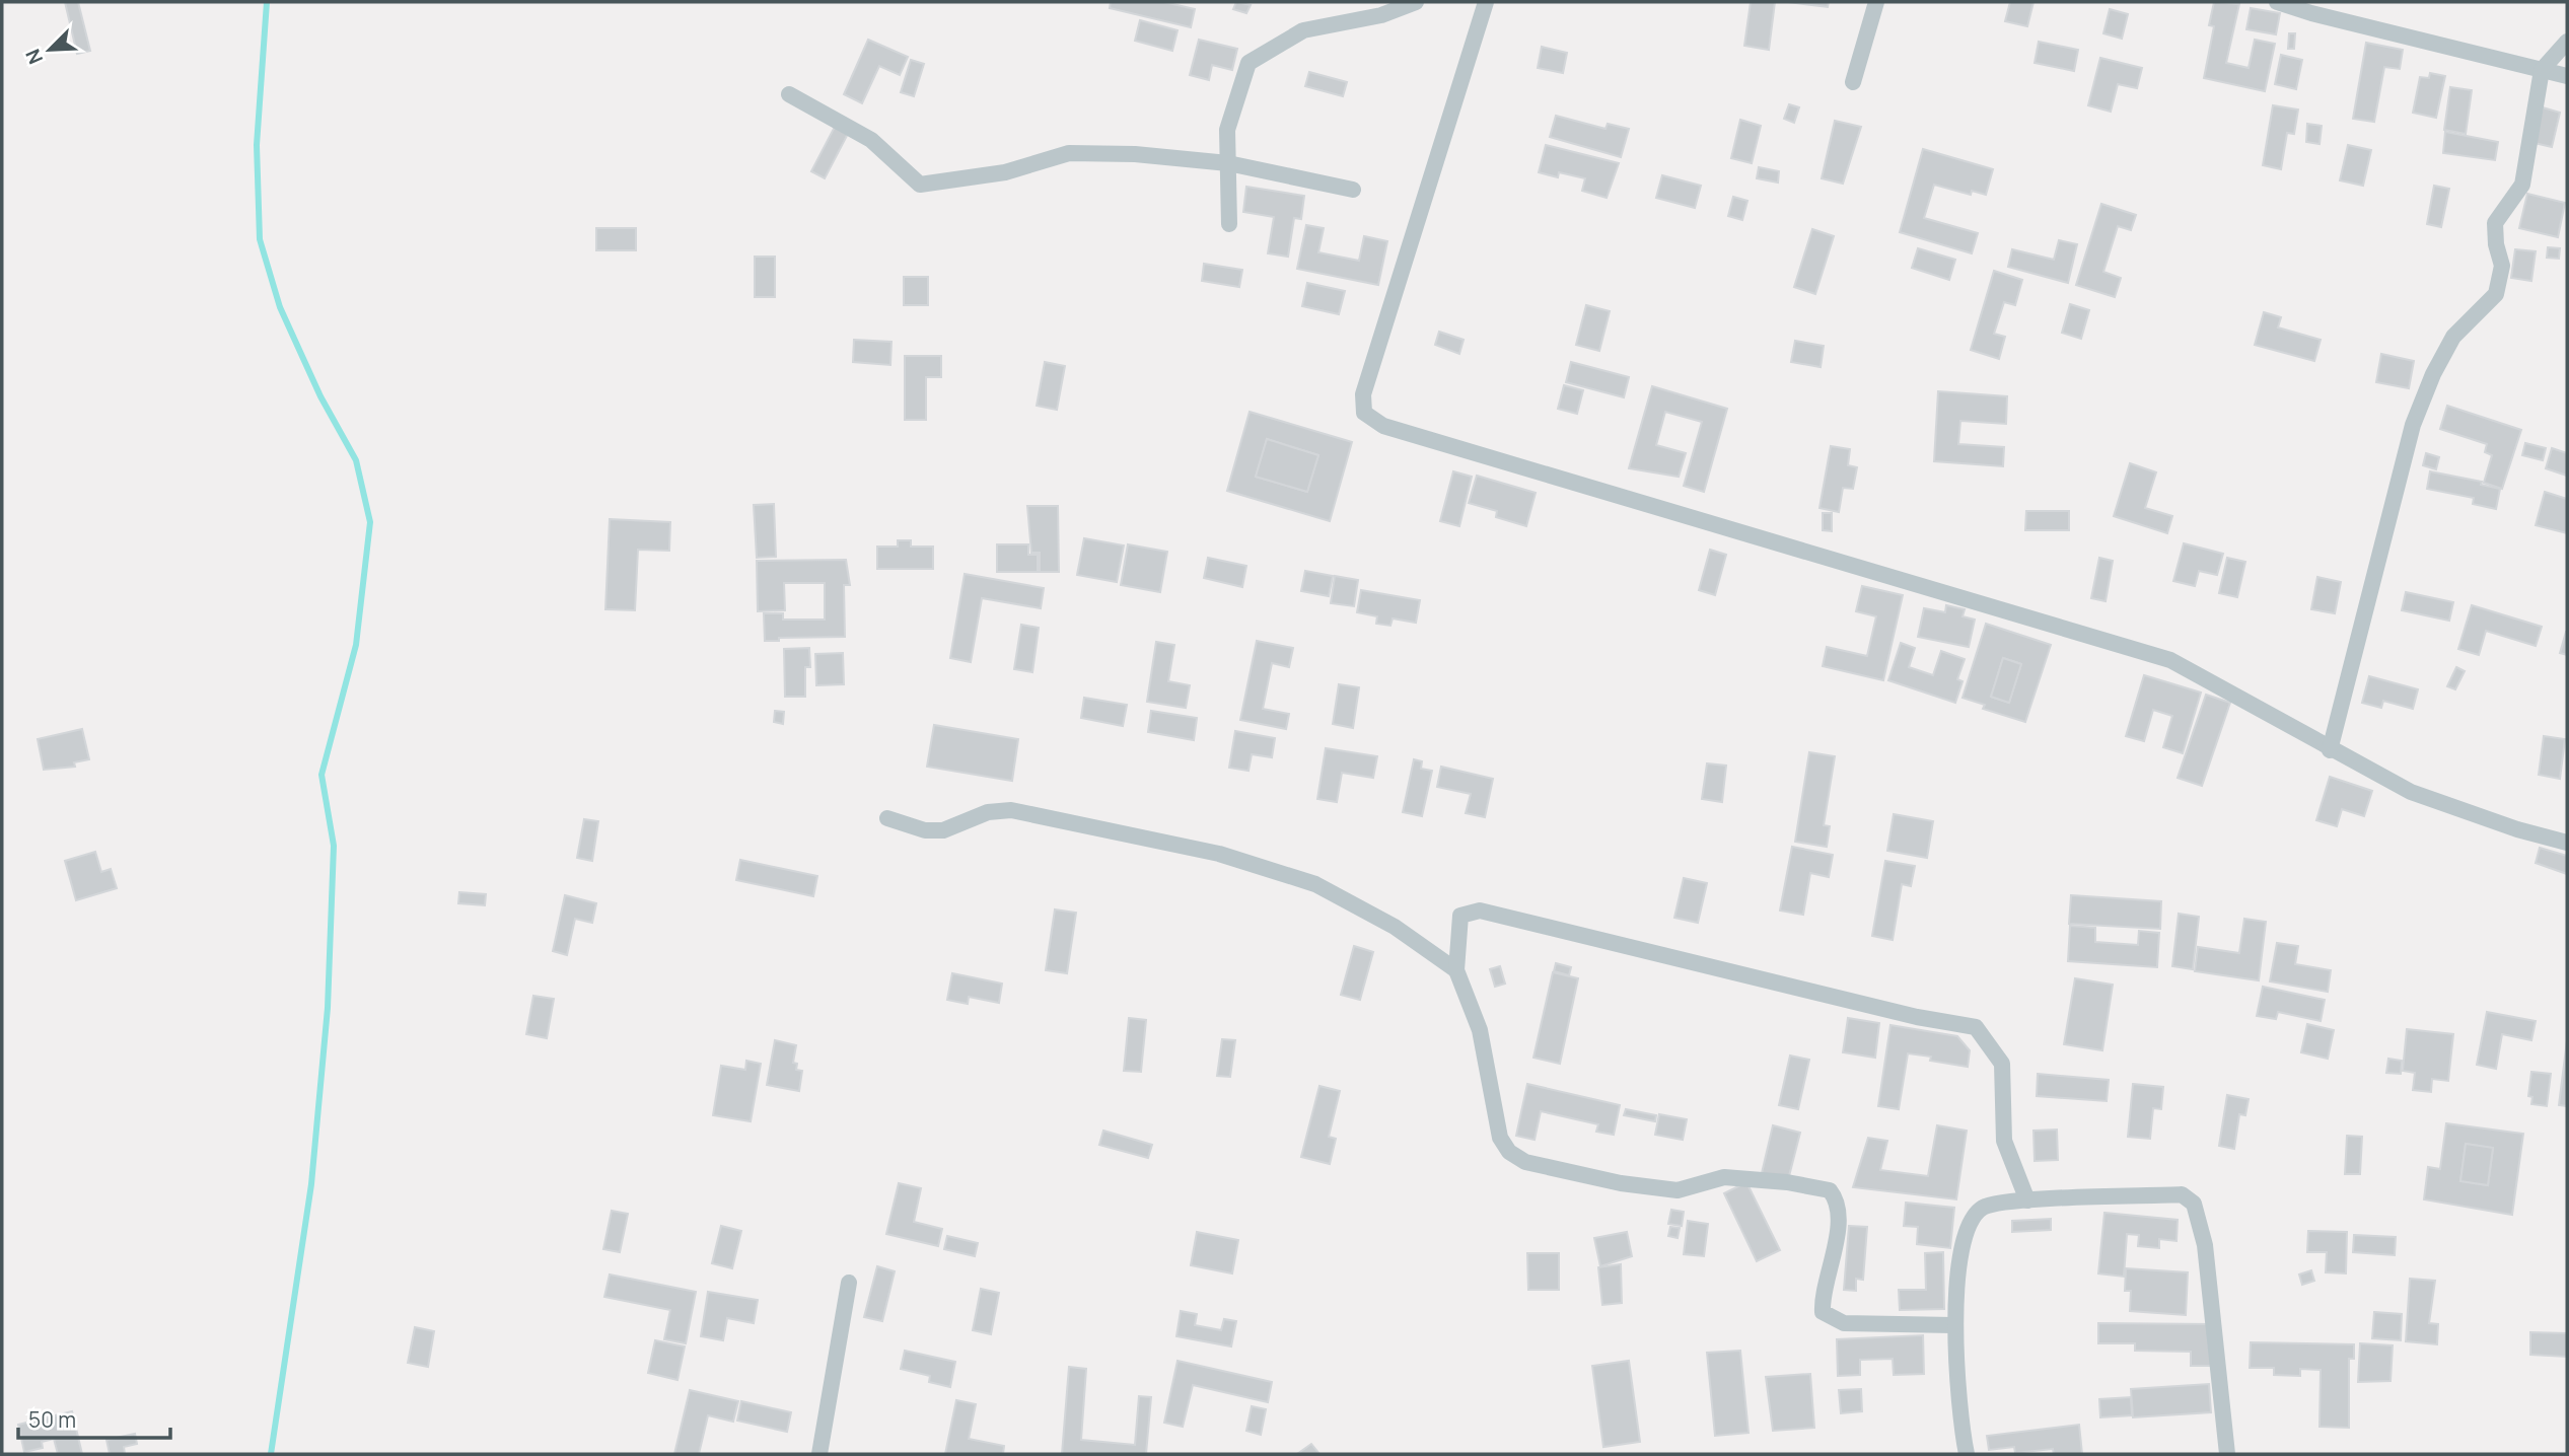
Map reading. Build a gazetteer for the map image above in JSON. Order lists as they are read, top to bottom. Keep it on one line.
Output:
{"scale_bar":"50 m","north":"bottom left"}
